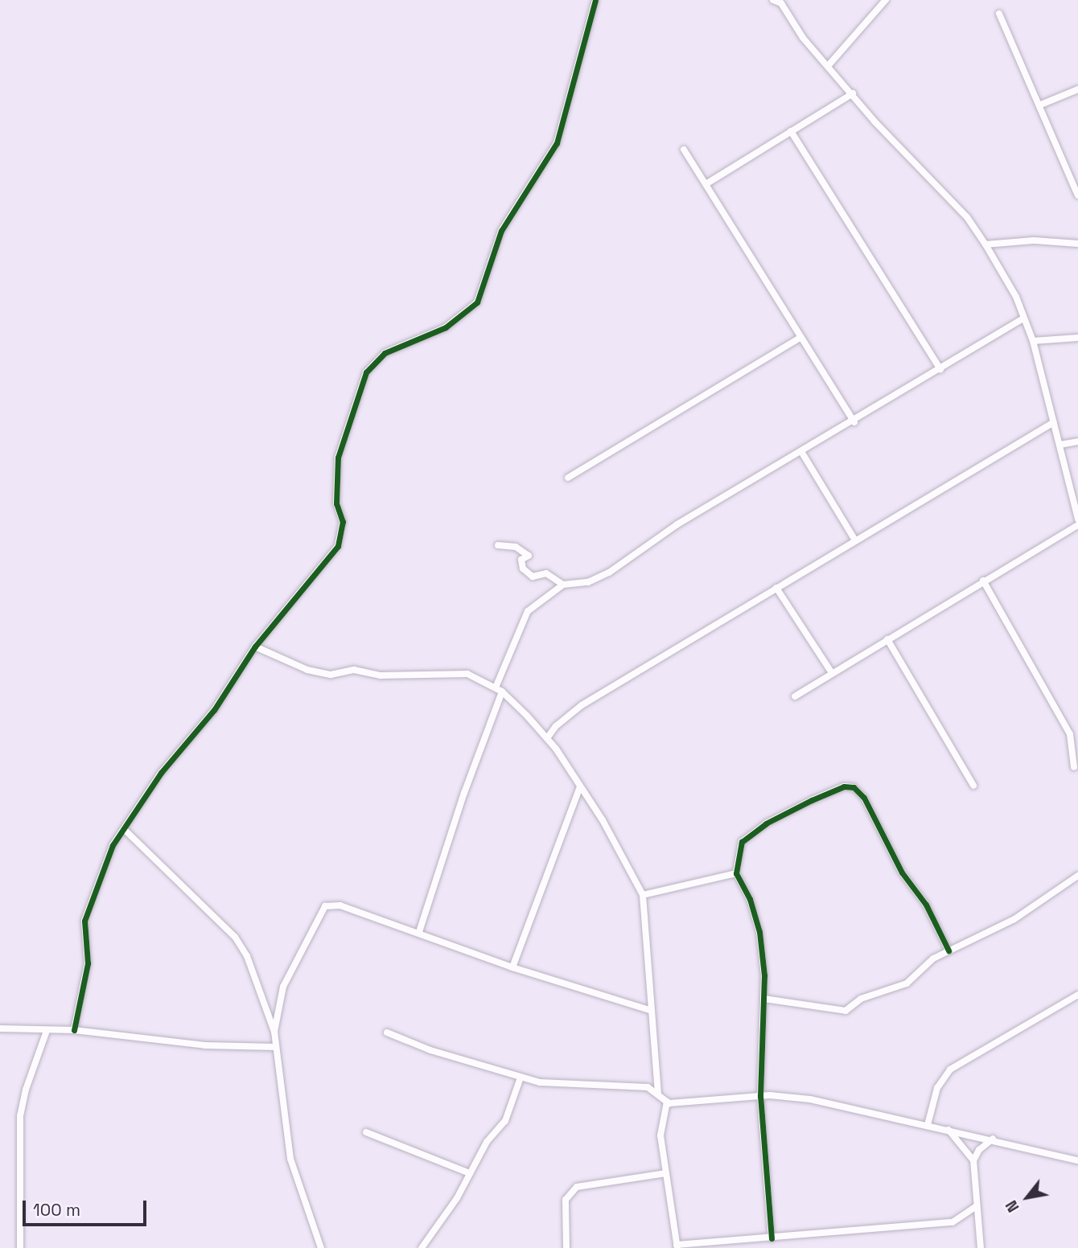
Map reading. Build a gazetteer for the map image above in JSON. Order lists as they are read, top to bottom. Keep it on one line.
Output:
{"scale_bar":"100 m","north":"bottom left"}
